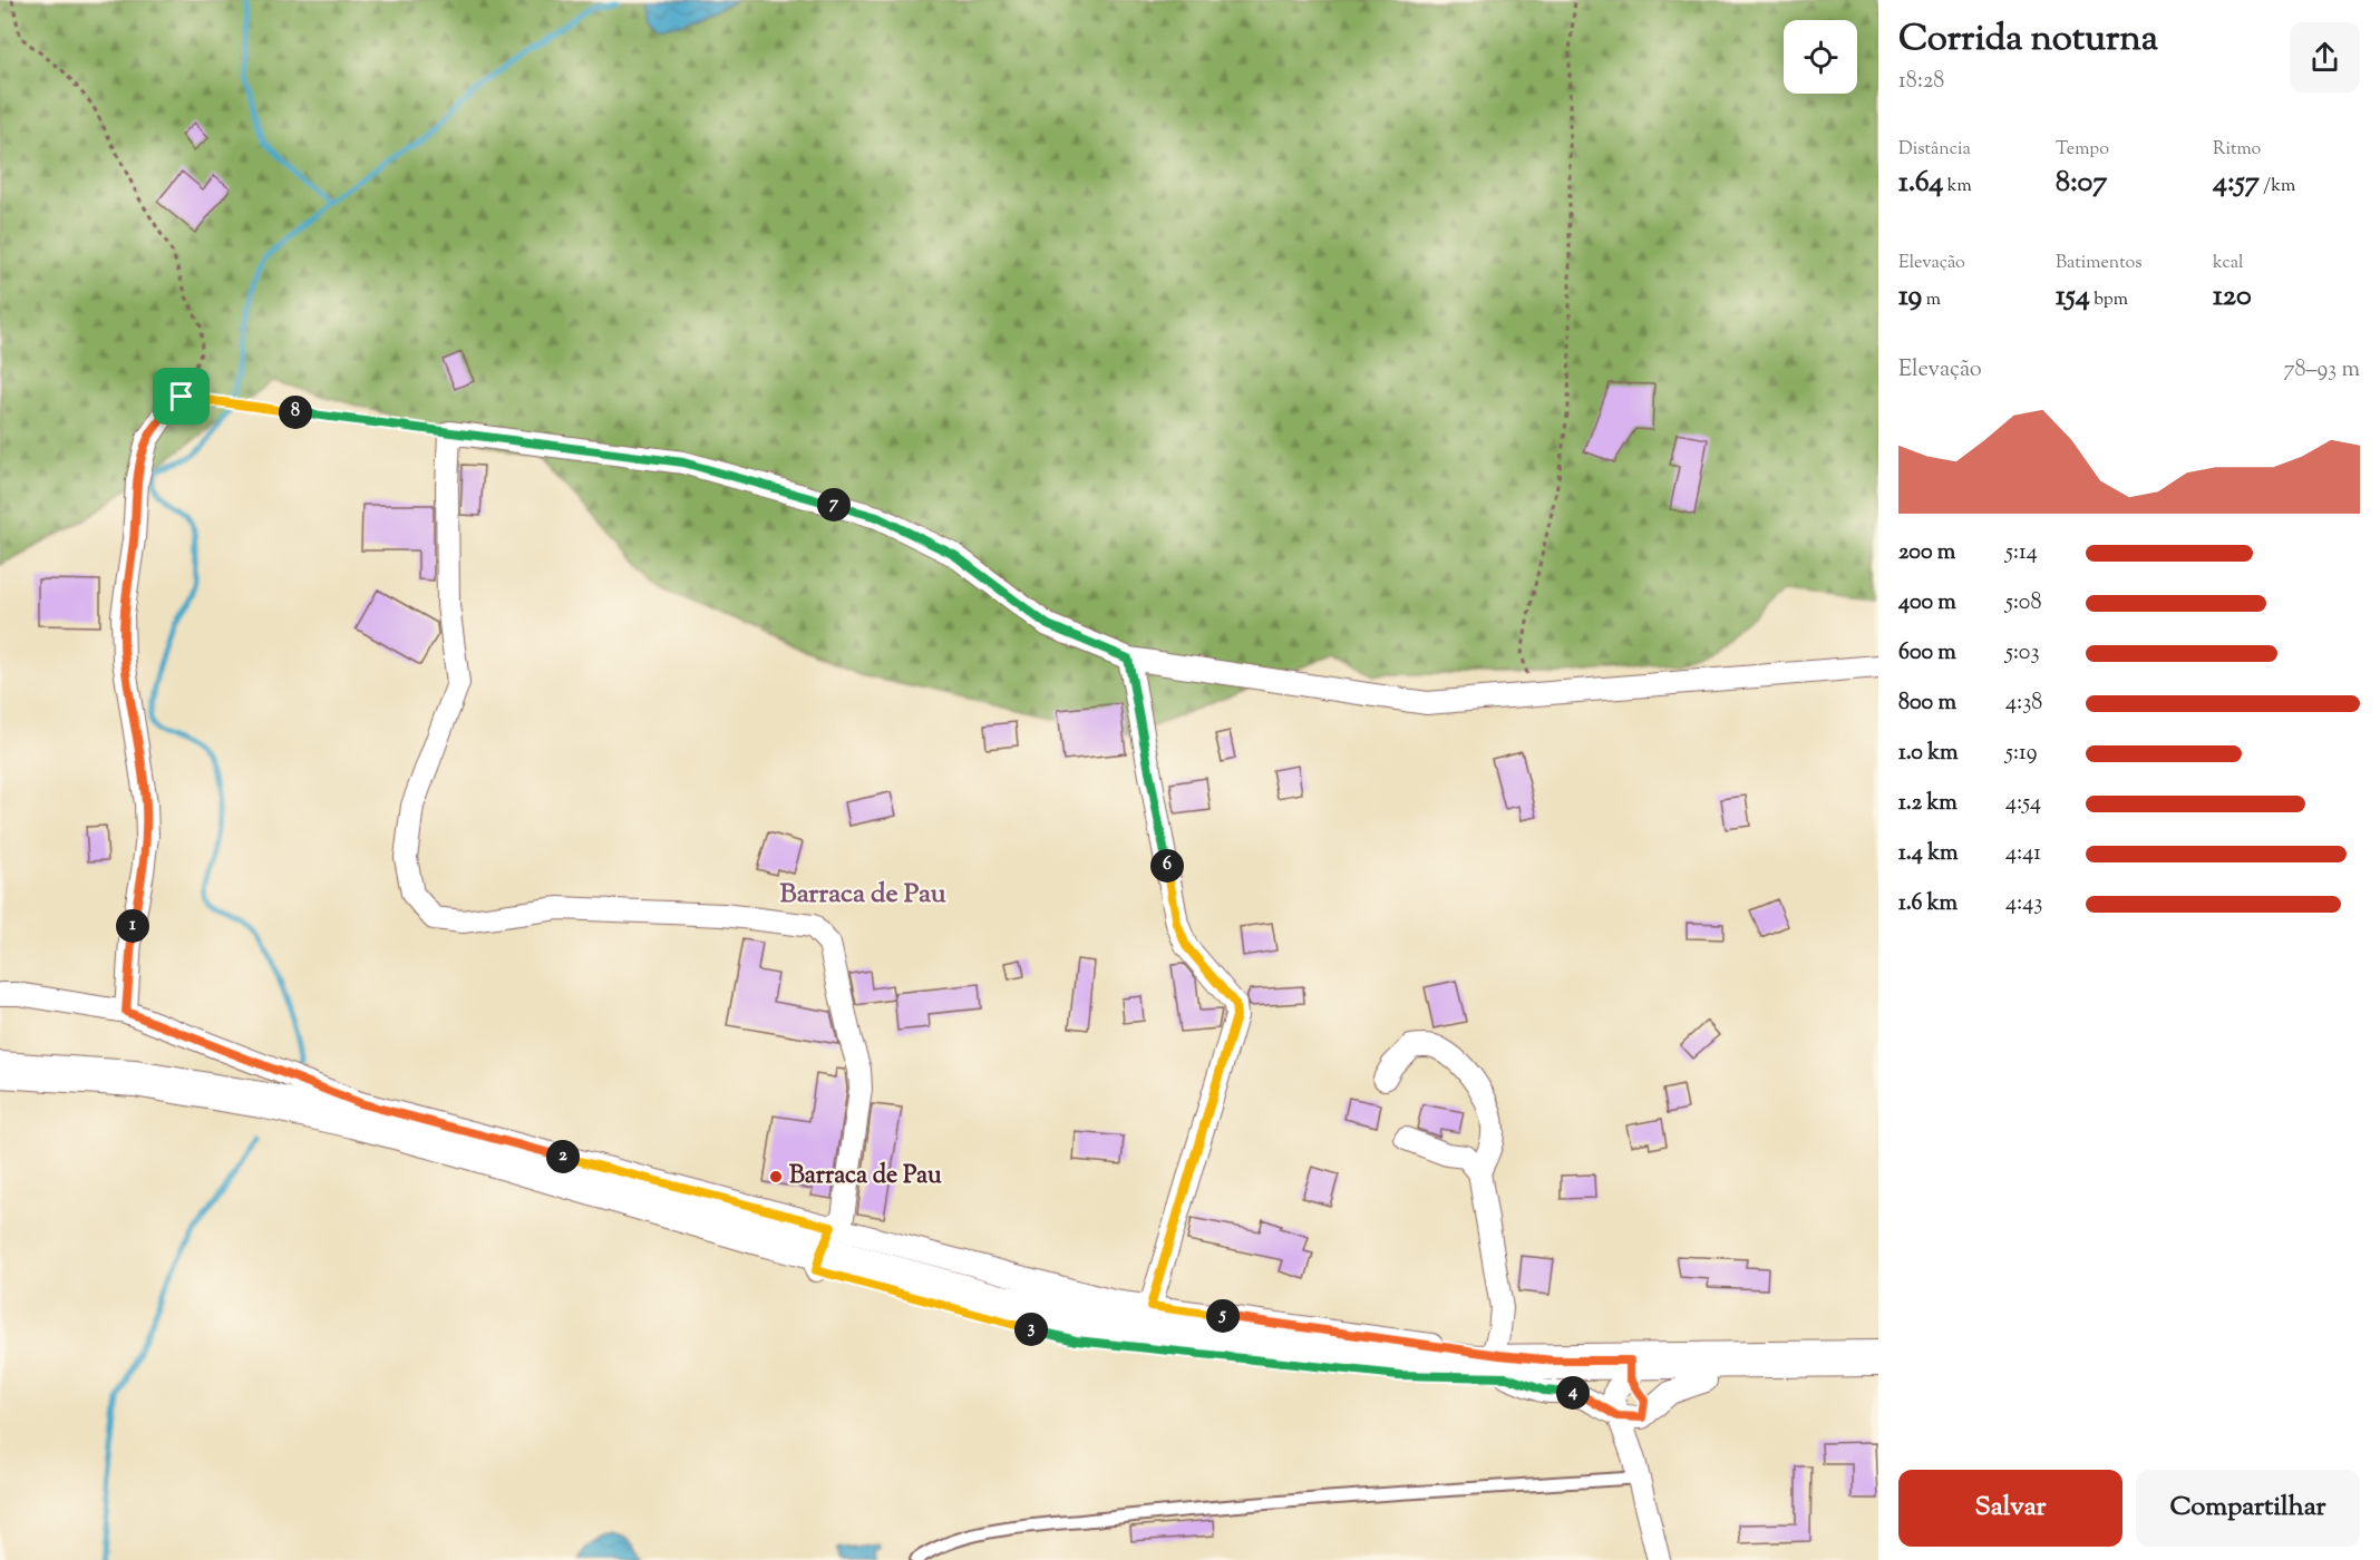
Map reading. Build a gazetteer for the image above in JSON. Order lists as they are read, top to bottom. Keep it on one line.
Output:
{"districts":["Barraca de Pau"],"places":["Barraca de Pau"],"page":{"heading":["Corrida noturna","18:28"],"stats":[["Distância","1.64 km"],["Tempo","8:07"],["Ritmo","4:57 /km"],["Elevação","19 m"],["Batimentos","154 bpm"],["kcal","120"]],"chart":["Elevação","78–93 m"],"pins":["8","7","6","1","2","5","3","4"],"list":[{"name":"200 m","note":"5:14"},{"name":"400 m","note":"5:08"},{"name":"600 m","note":"5:03"},{"name":"800 m","note":"4:38"},{"name":"1.0 km","note":"5:19"},{"name":"1.2 km","note":"4:54"},{"name":"1.4 km","note":"4:41"},{"name":"1.6 km","note":"4:43"}],"buttons":["Salvar","Compartilhar"]}}
